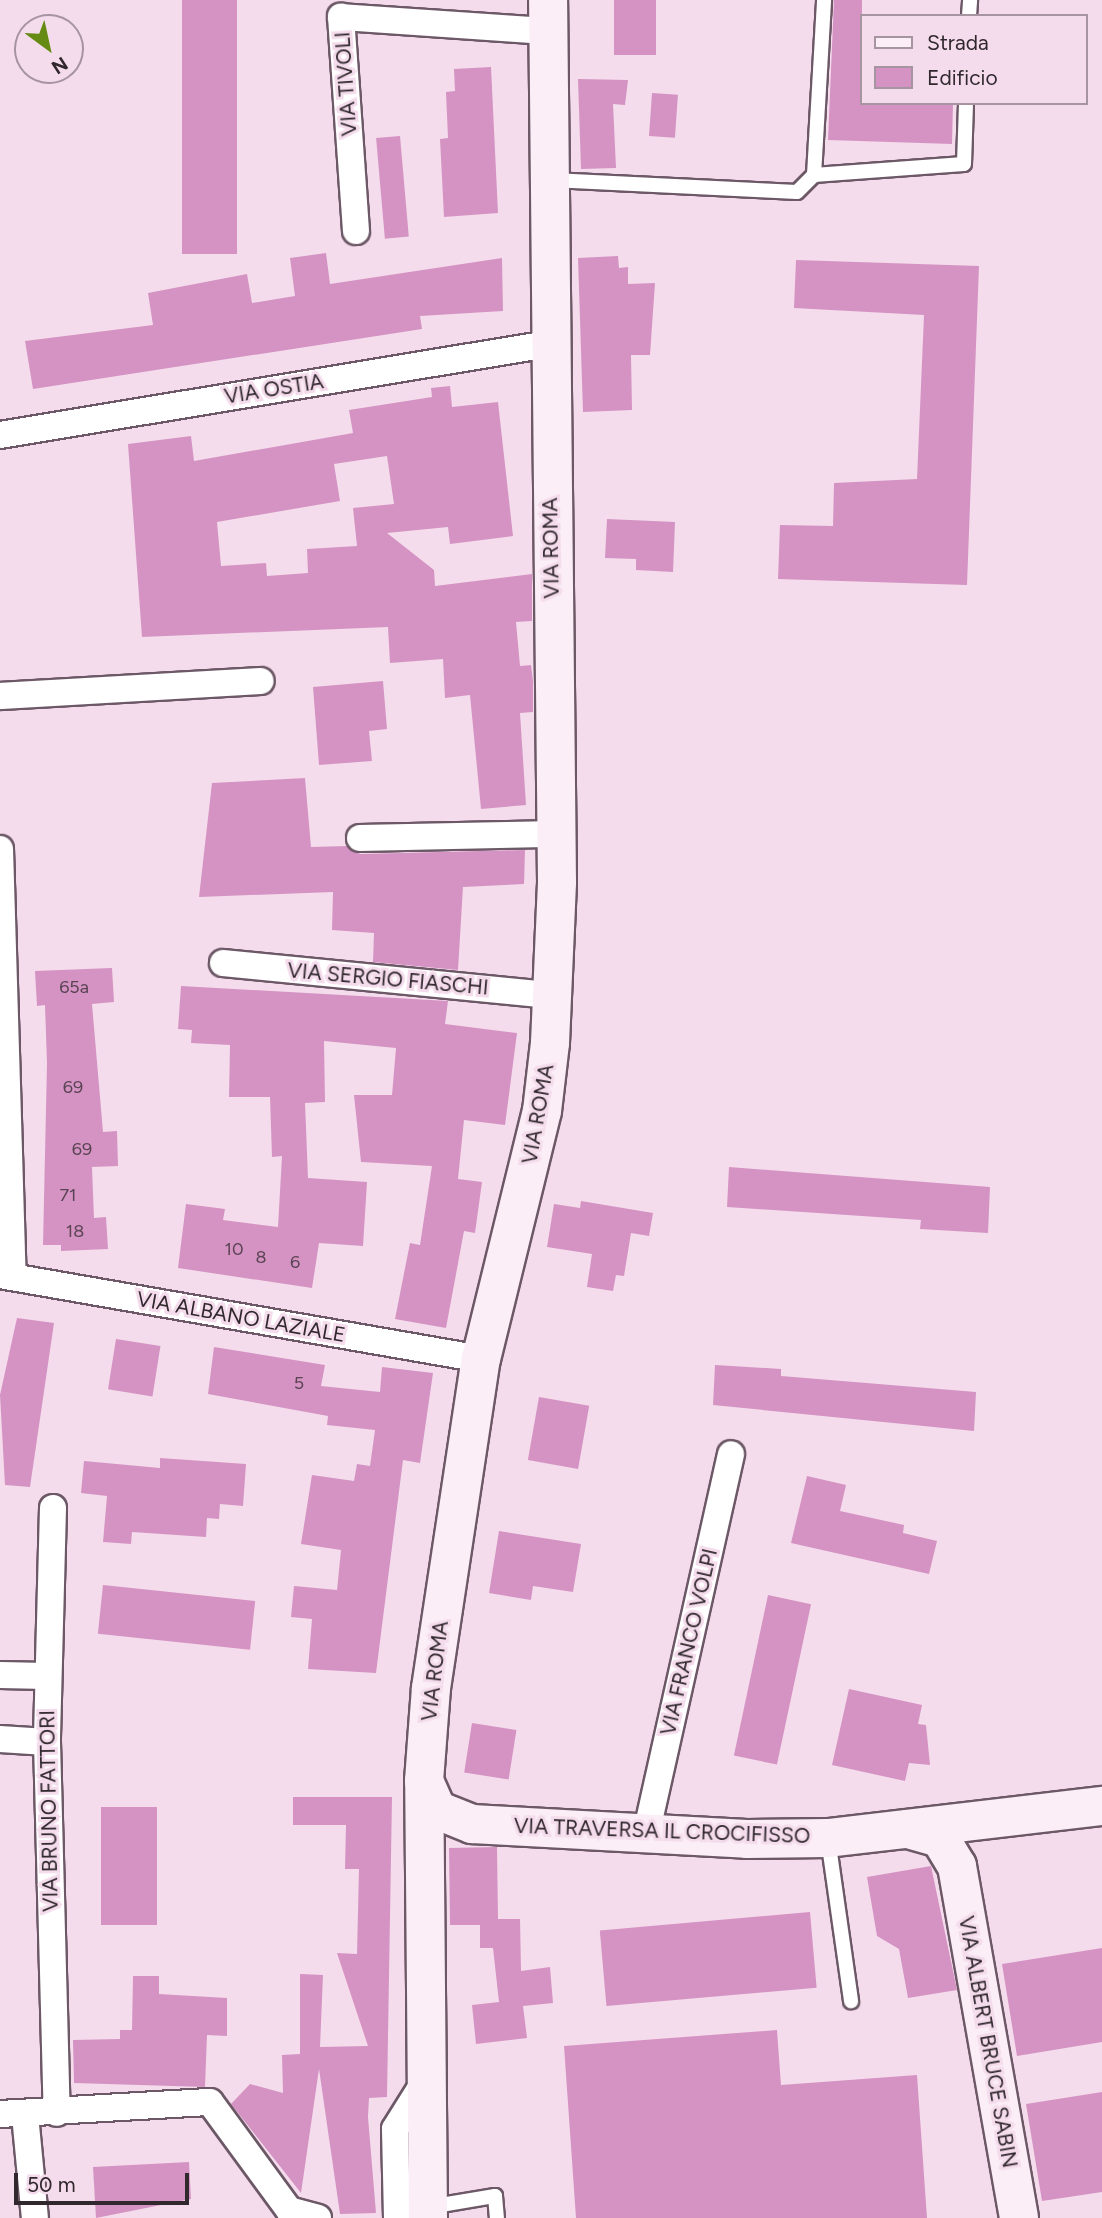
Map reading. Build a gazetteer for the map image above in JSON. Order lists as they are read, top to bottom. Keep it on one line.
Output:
{"streets":{"main road":["VIA ROMA","VIA TRAVERSA IL CROCIFISSO","VIA ALBERT BRUCE SABIN"],"street":["VIA TIVOLI","VIA OSTIA","VIA SERGIO FIASCHI","VIA ALBANO LAZIALE","VIA FRANCO VOLPI","VIA BRUNO FATTORI"]},"crossings":[["VIA TIVOLI","VIA ROMA"],["VIA OSTIA","VIA ROMA"],["VIA ROMA","VIA SERGIO FIASCHI"],["VIA ROMA","VIA ALBANO LAZIALE"],["VIA ROMA","VIA TRAVERSA IL CROCIFISSO"],["VIA FRANCO VOLPI","VIA TRAVERSA IL CROCIFISSO"],["VIA TRAVERSA IL CROCIFISSO","VIA ALBERT BRUCE SABIN"]],"house_numbers":["65a","69","69","71","18","10","8","6","5"],"legend":["Strada","Edificio"],"scale_bar":"50 m","north":"bottom right"}
